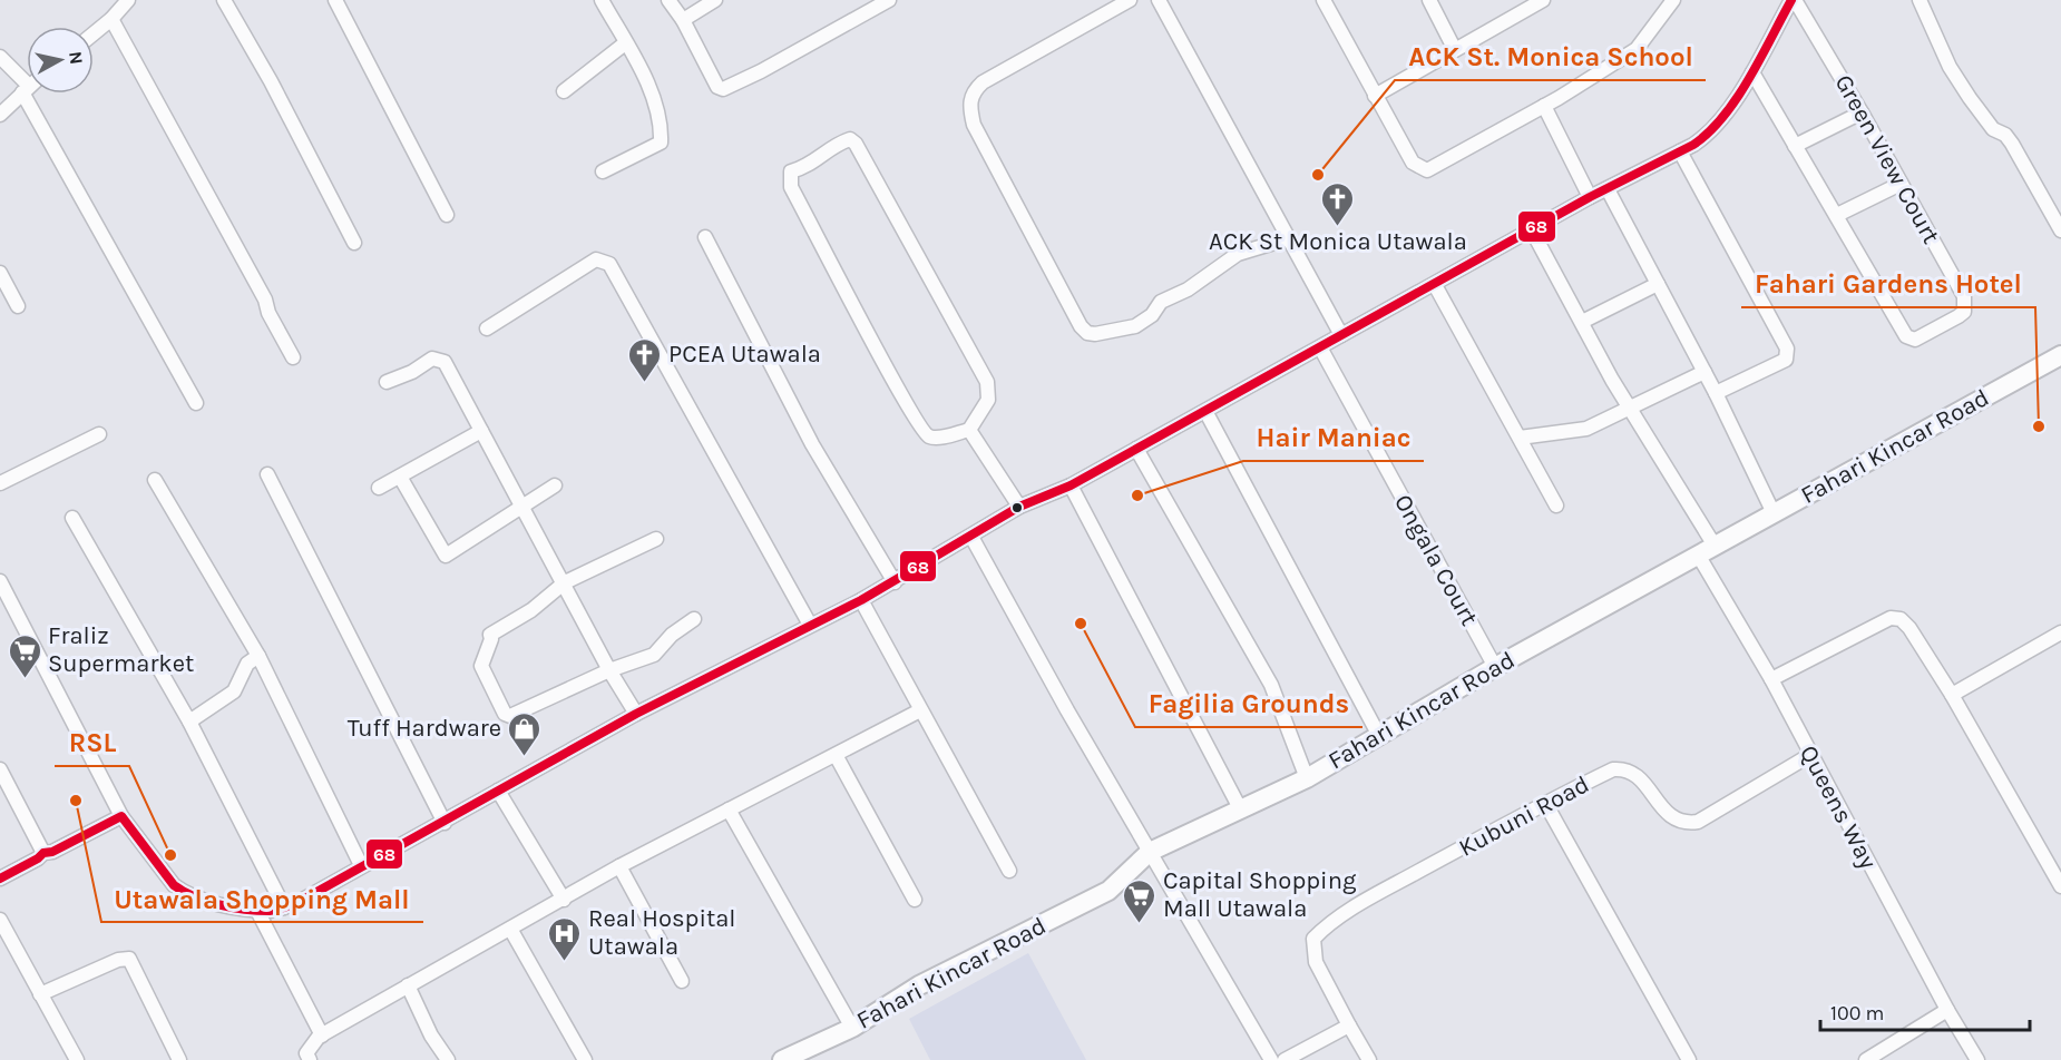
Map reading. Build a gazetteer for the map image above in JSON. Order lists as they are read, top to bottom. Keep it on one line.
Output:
{"streets":{"street":["Green View Court","Fahari Kincar Road","Ongala Court","Queens Way","Kubuni Road"]},"crossings":[["Fahari Kincar Road","Ongala Court"],["Fahari Kincar Road","Queens Way"],["Queens Way","Kubuni Road"]],"places":{"other":["ACK St. Monica School","Fahari Gardens Hotel","Hair Maniac","Fagilia Grounds","Utawala Shopping Mall","RSL"],"church":["ACK St Monica Utawala","PCEA Utawala"],"supermarket":["Fraliz Supermarket","Capital Shopping Mall Utawala"],"shop":["Tuff Hardware"],"hospital":["Real Hospital Utawala"]},"lines":["transit line 68"],"scale_bar":"100 m","north":"right"}
